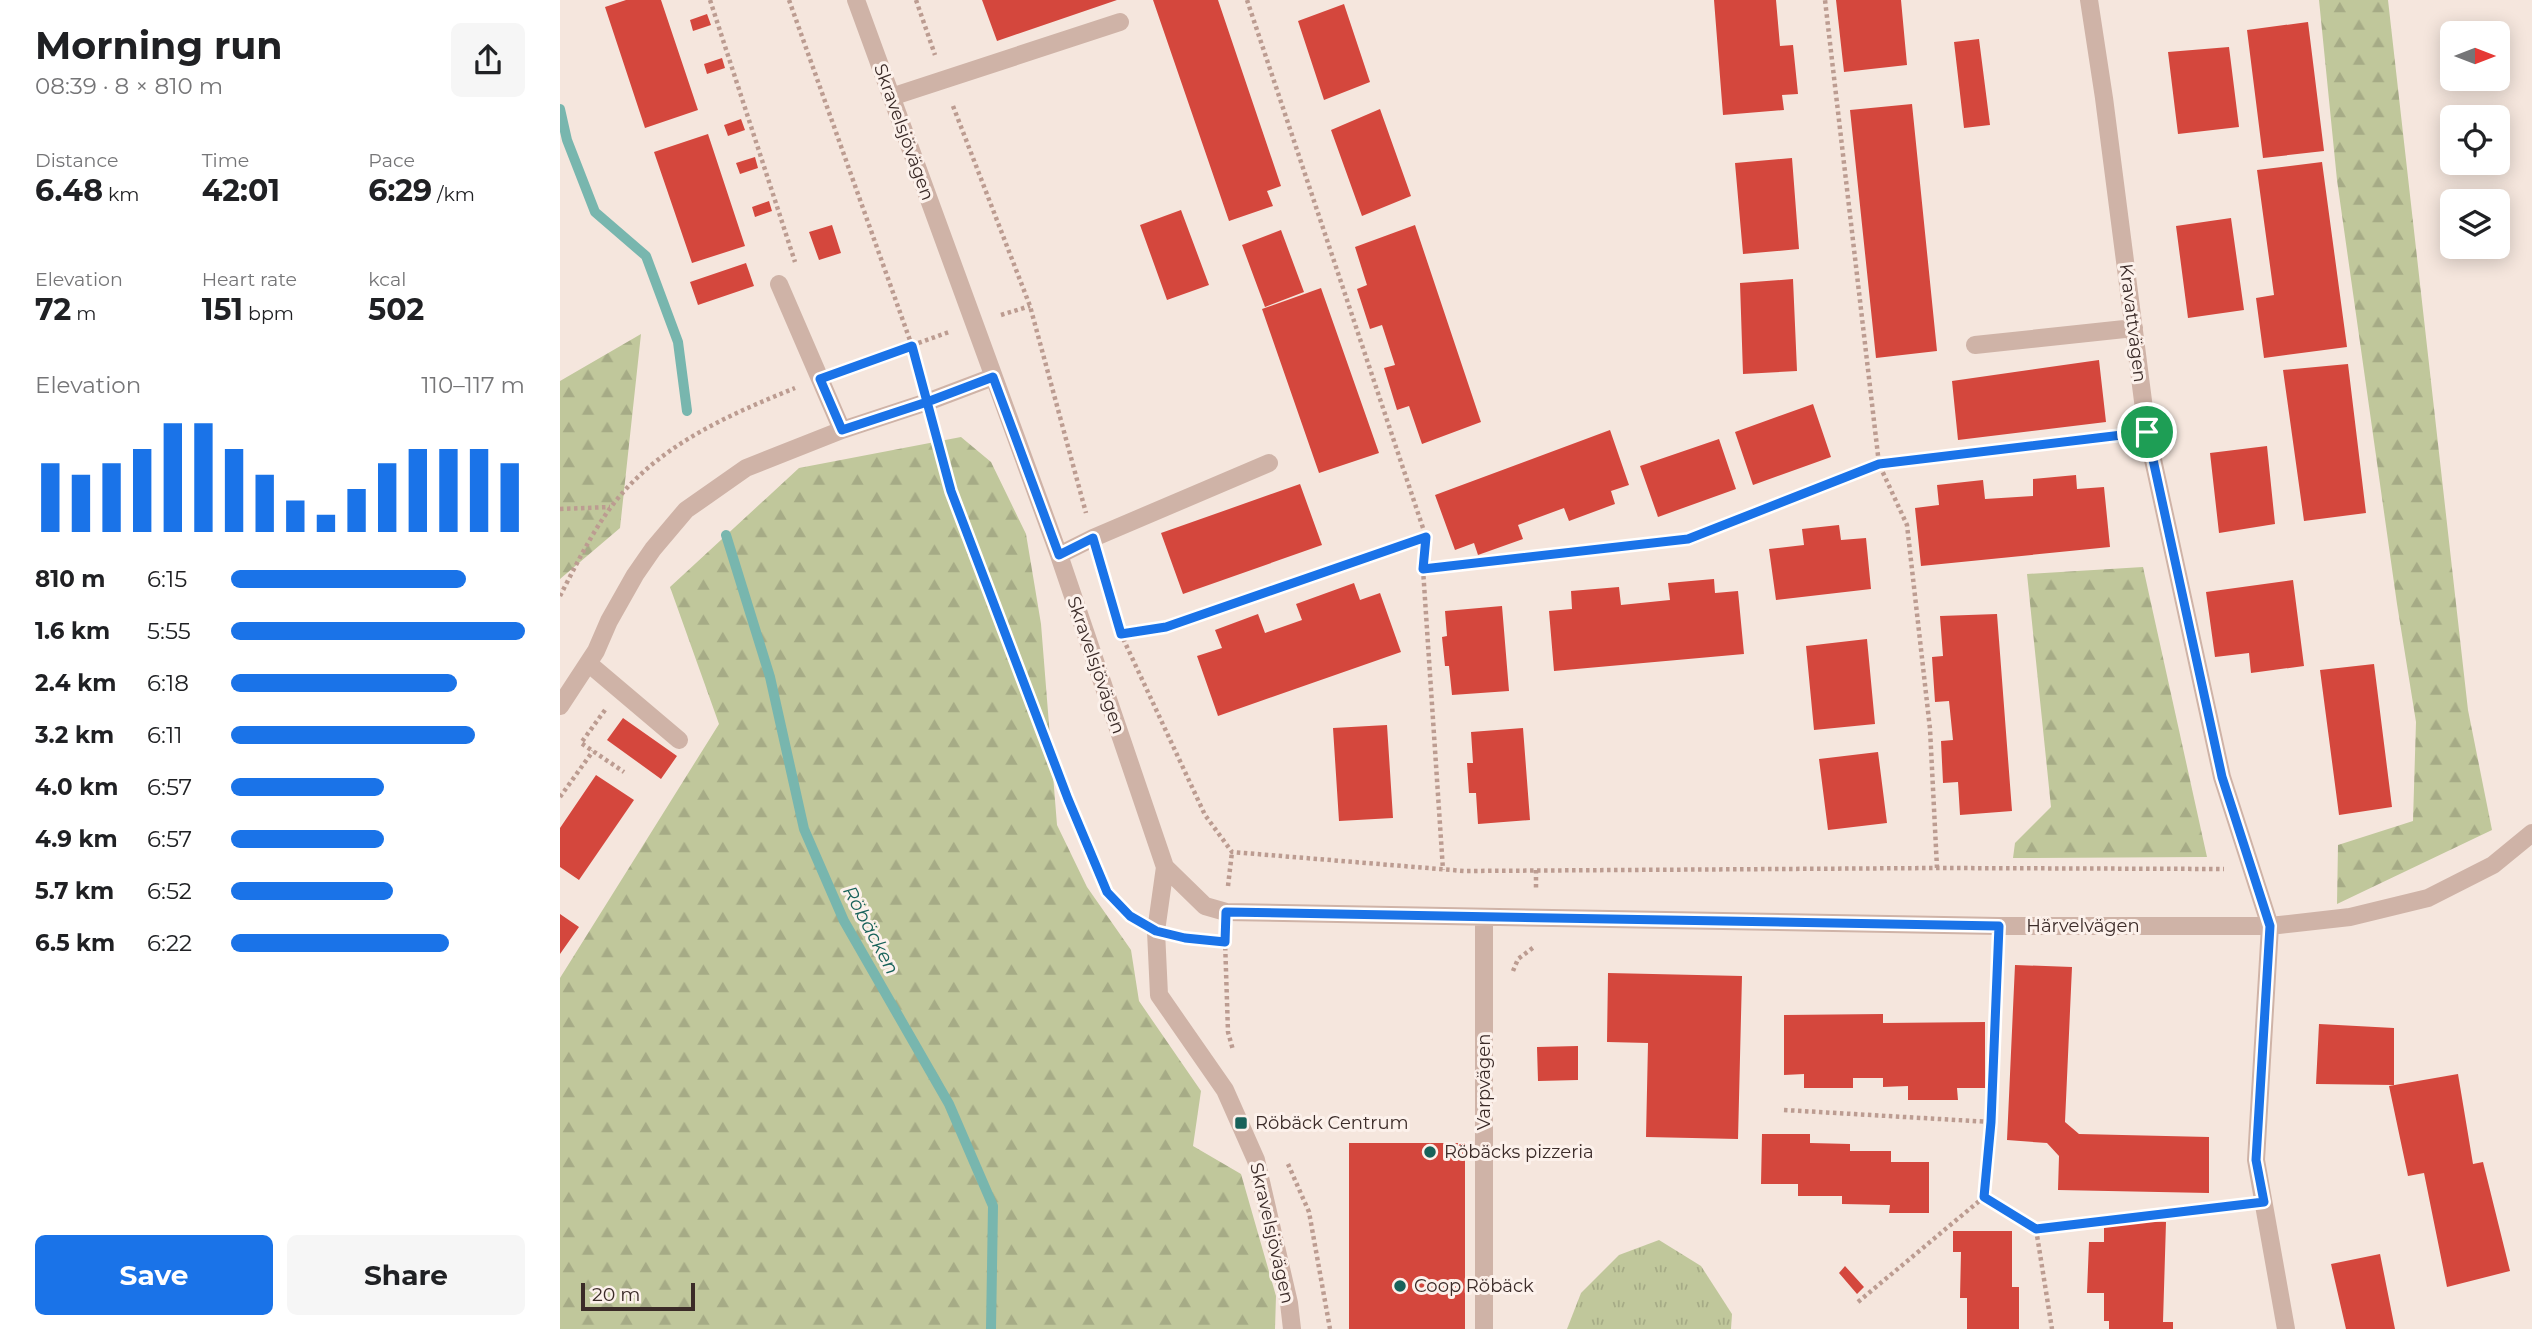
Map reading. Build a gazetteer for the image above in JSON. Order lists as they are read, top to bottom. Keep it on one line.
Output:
{"streets":{"street":["Skravelsjövägen","Kravattvägen","Härvelvägen","Varpvägen"]},"crossings":[["Skravelsjövägen","Härvelvägen"],["Kravattvägen","Härvelvägen"],["Härvelvägen","Varpvägen"]],"water":["Röbäcken"],"places":{"transit":["Röbäck Centrum"],"other":["Röbäcks pizzeria","Coop Röbäck"]},"scale_bar":"20 m","north":"right","page":{"heading":["Morning run","08:39 · 8 × 810 m"],"stats":[["Distance","6.48 km"],["Time","42:01"],["Pace","6:29 /km"],["Elevation","72 m"],["Heart rate","151 bpm"],["kcal","502"]],"chart":["Elevation","110–117 m"],"list":[{"name":"810 m","note":"6:15"},{"name":"1.6 km","note":"5:55"},{"name":"2.4 km","note":"6:18"},{"name":"3.2 km","note":"6:11"},{"name":"4.0 km","note":"6:57"},{"name":"4.9 km","note":"6:57"},{"name":"5.7 km","note":"6:52"},{"name":"6.5 km","note":"6:22"}],"buttons":["Save","Share"],"scale":"20 m"}}
